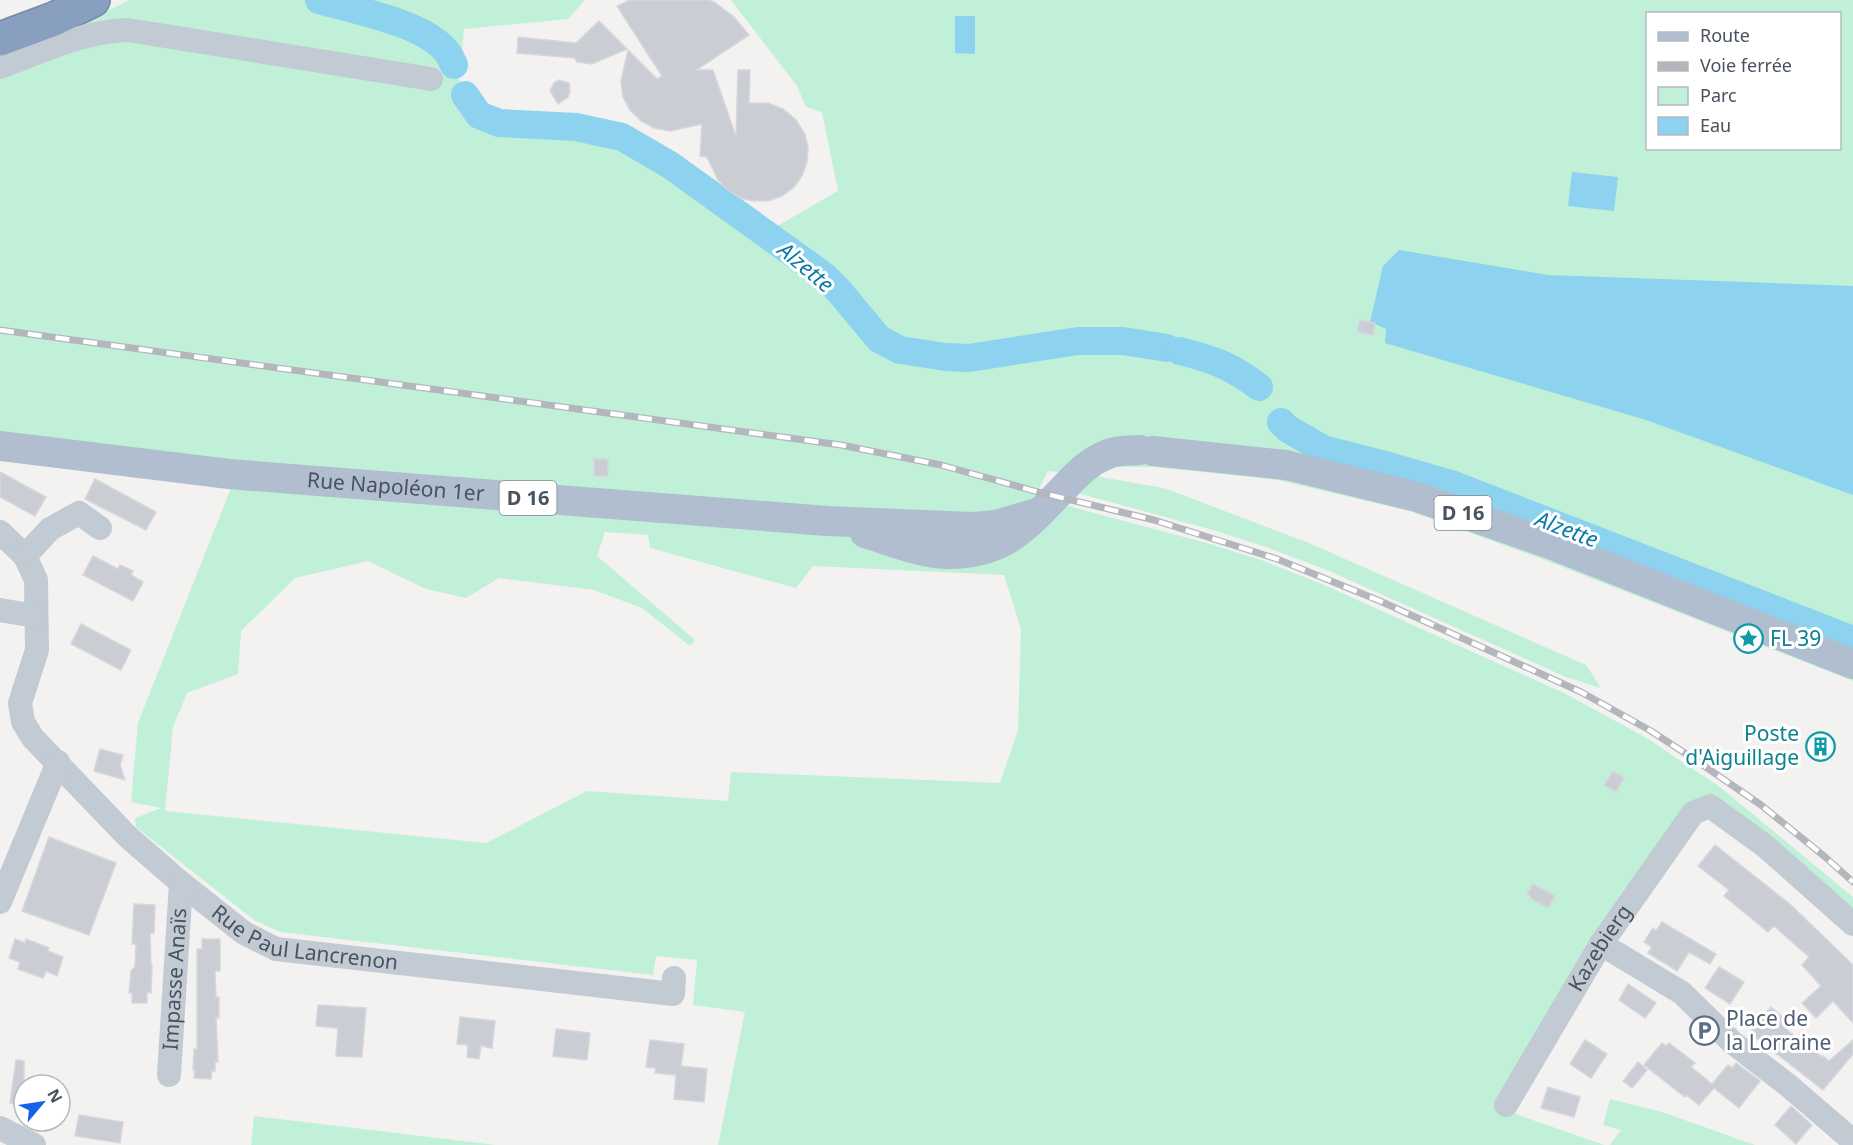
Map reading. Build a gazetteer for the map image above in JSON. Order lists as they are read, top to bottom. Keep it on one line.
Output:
{"streets":{"main road":["Rue Napoléon 1er","D 16"],"street":["Rue Paul Lancrenon","Kazebierg","Impasse Anaïs"]},"crossings":[["Rue Paul Lancrenon","Impasse Anaïs"]],"water":["Alzette"],"places":{"place":["FL 39"],"building":["Poste d'Aiguillage"],"parking":["Place de la Lorraine"]},"legend":["Route","Voie ferrée","Parc","Eau"],"north":"top right"}
